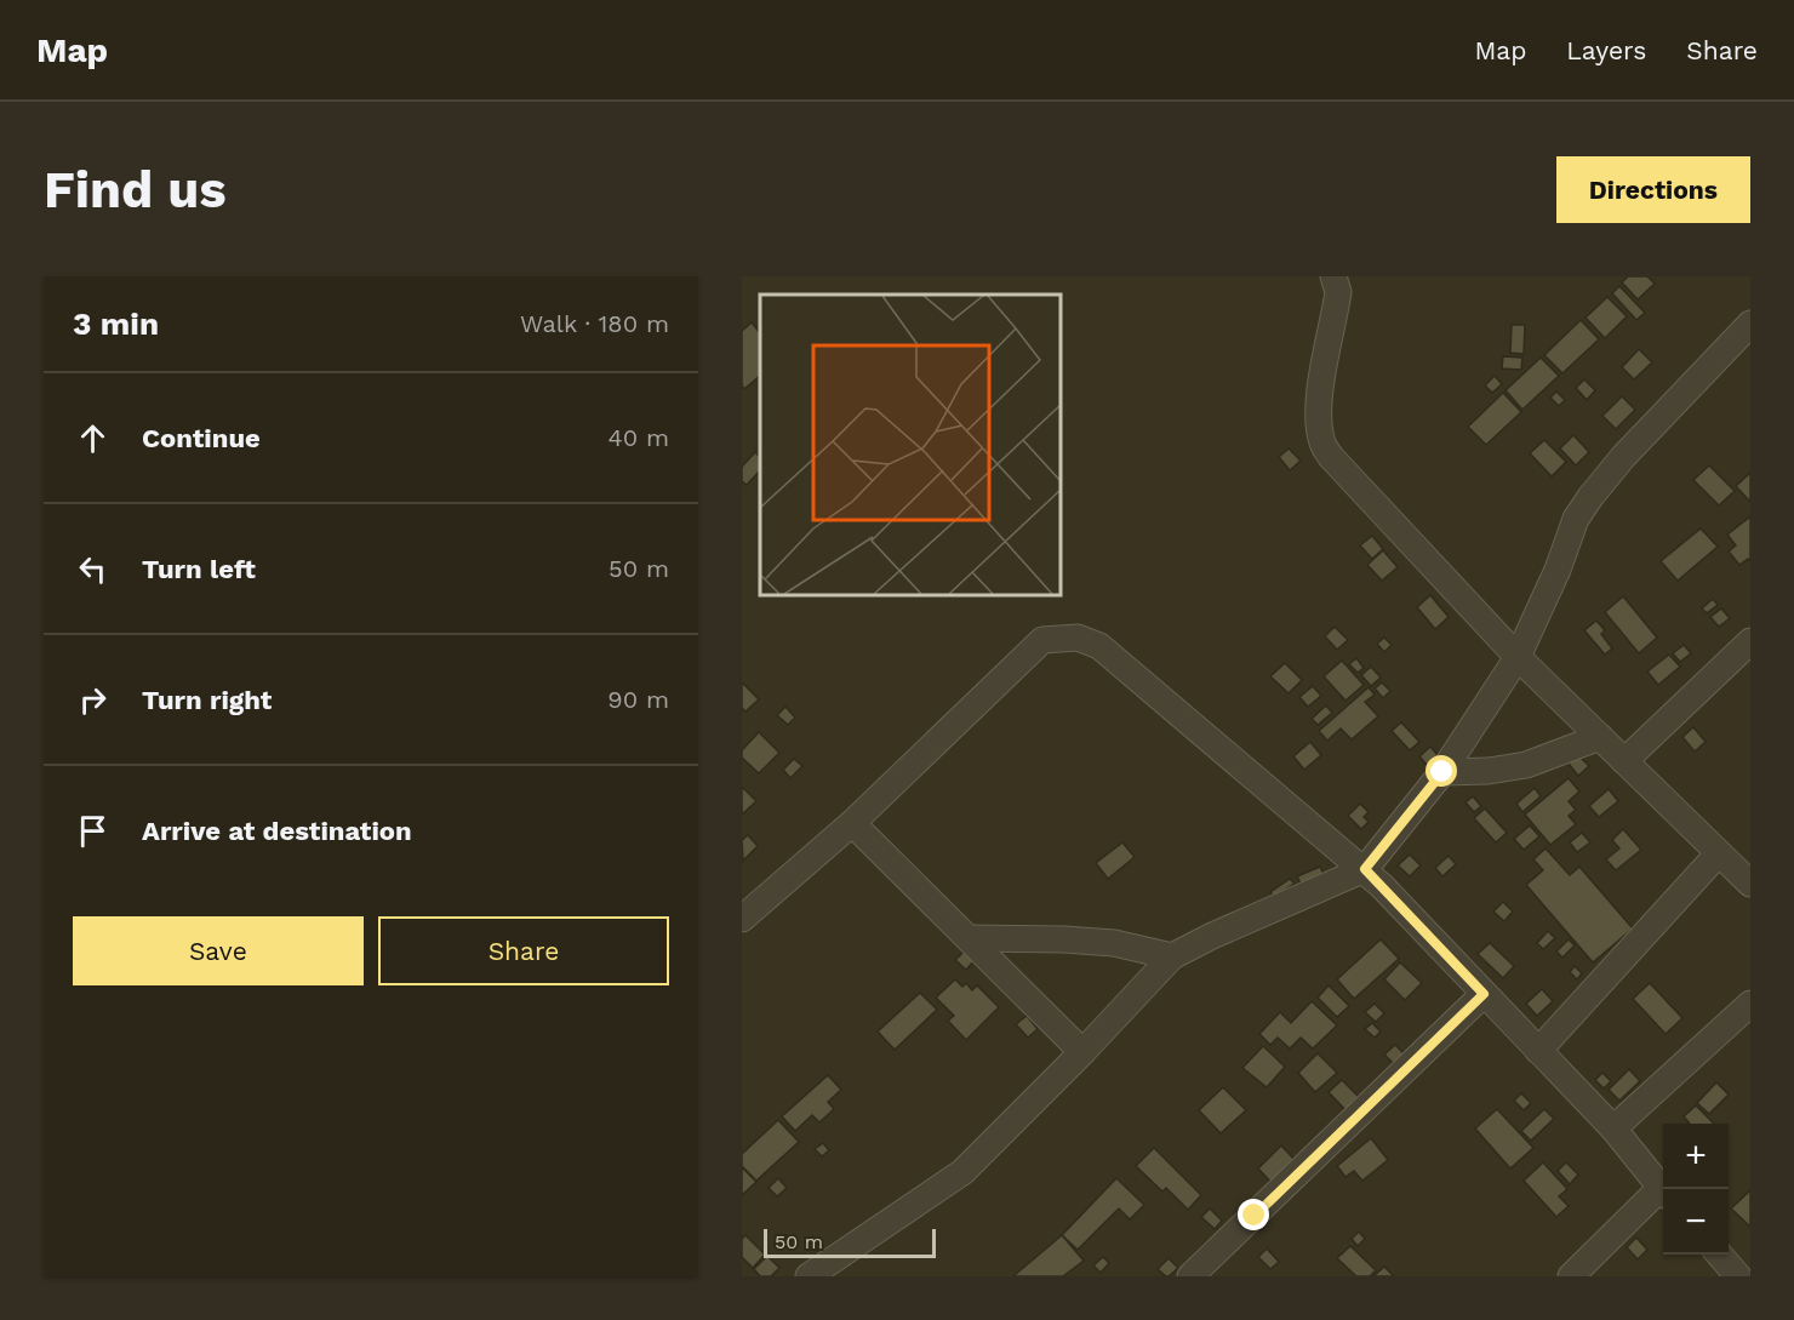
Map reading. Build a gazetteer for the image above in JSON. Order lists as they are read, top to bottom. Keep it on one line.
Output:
{"scale_bar":"50 m","page":{"header":"Map","nav":["Map","Layers","Share"],"buttons":["Directions",["Save","Share"]],"title":"Find us","heading":["3 min","Walk · 180 m"],"list":[["Continue","40 m"],["Turn left","50 m"],["Turn right","90 m"],"Arrive at destination"],"map_buttons":["+","−"],"scale":"50 m"}}
